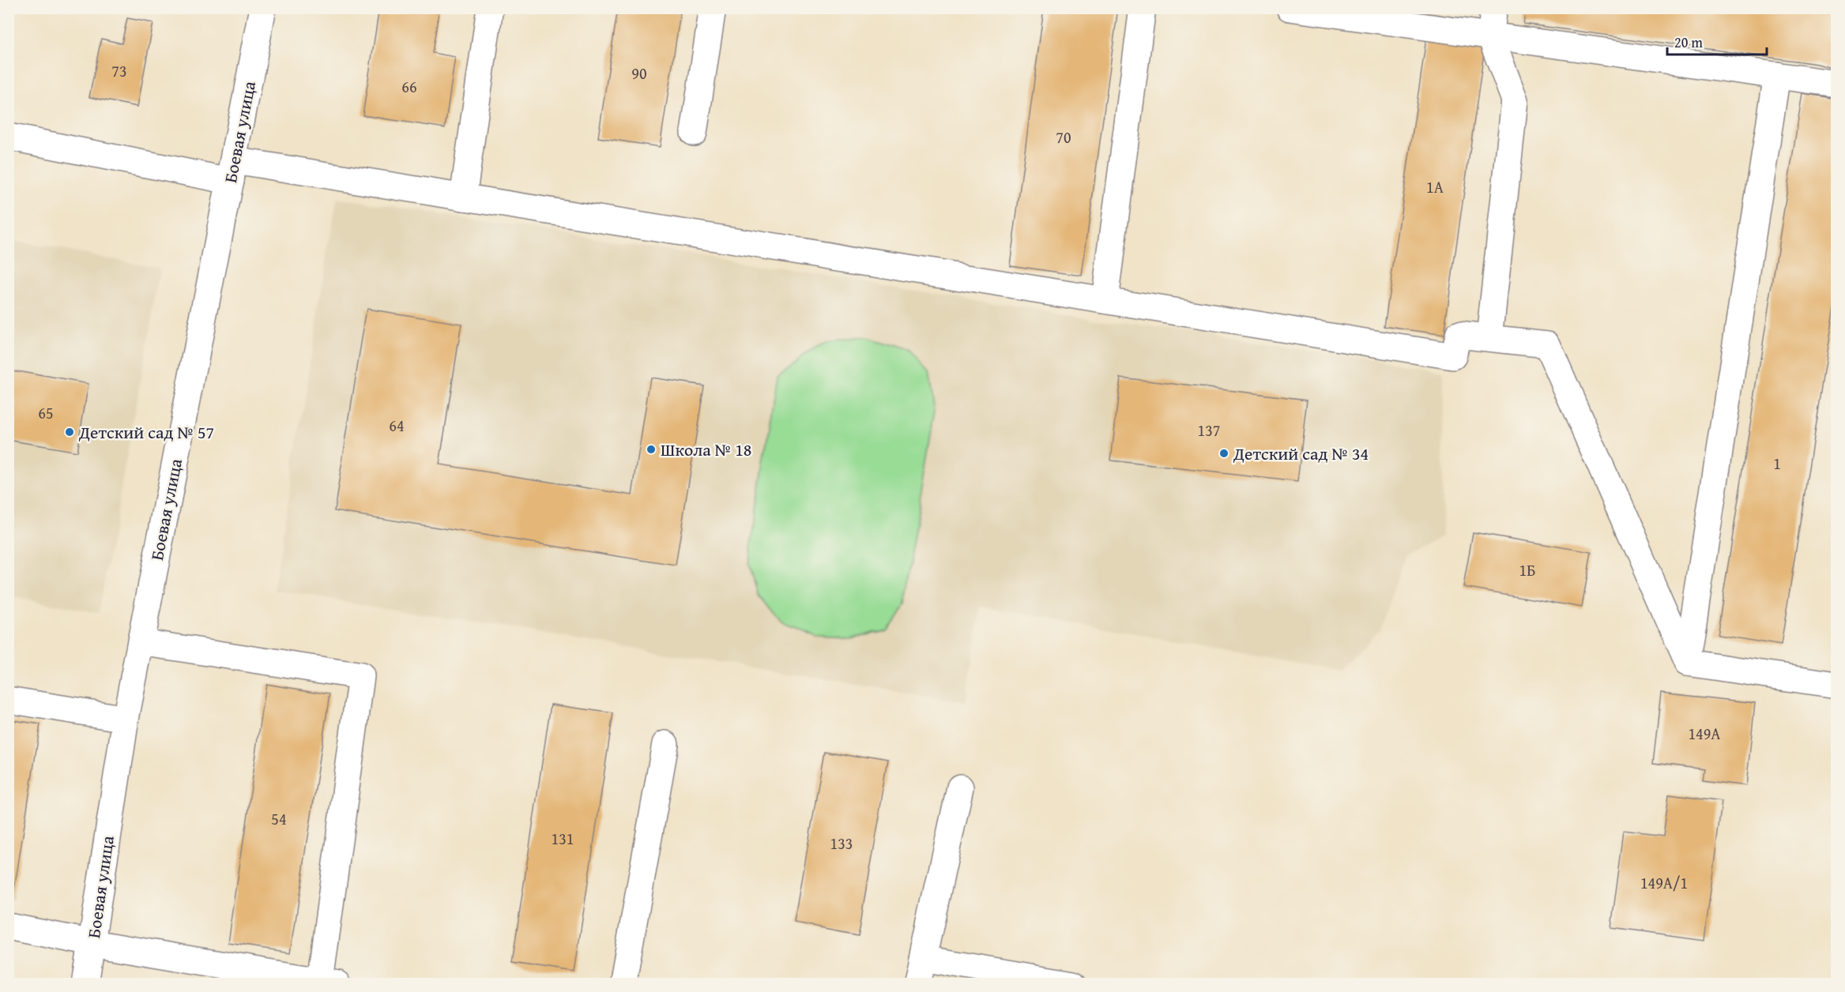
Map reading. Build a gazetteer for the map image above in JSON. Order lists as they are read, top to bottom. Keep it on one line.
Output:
{"streets":{"street":["Боевая улица"]},"places":["Детский сад № 57","Школа № 18","Детский сад № 34"],"house_numbers":["73","90","66","70","1А","65","64","137","1","1Б","149А","54","131","133","149А/1"],"scale_bar":"20 m"}
